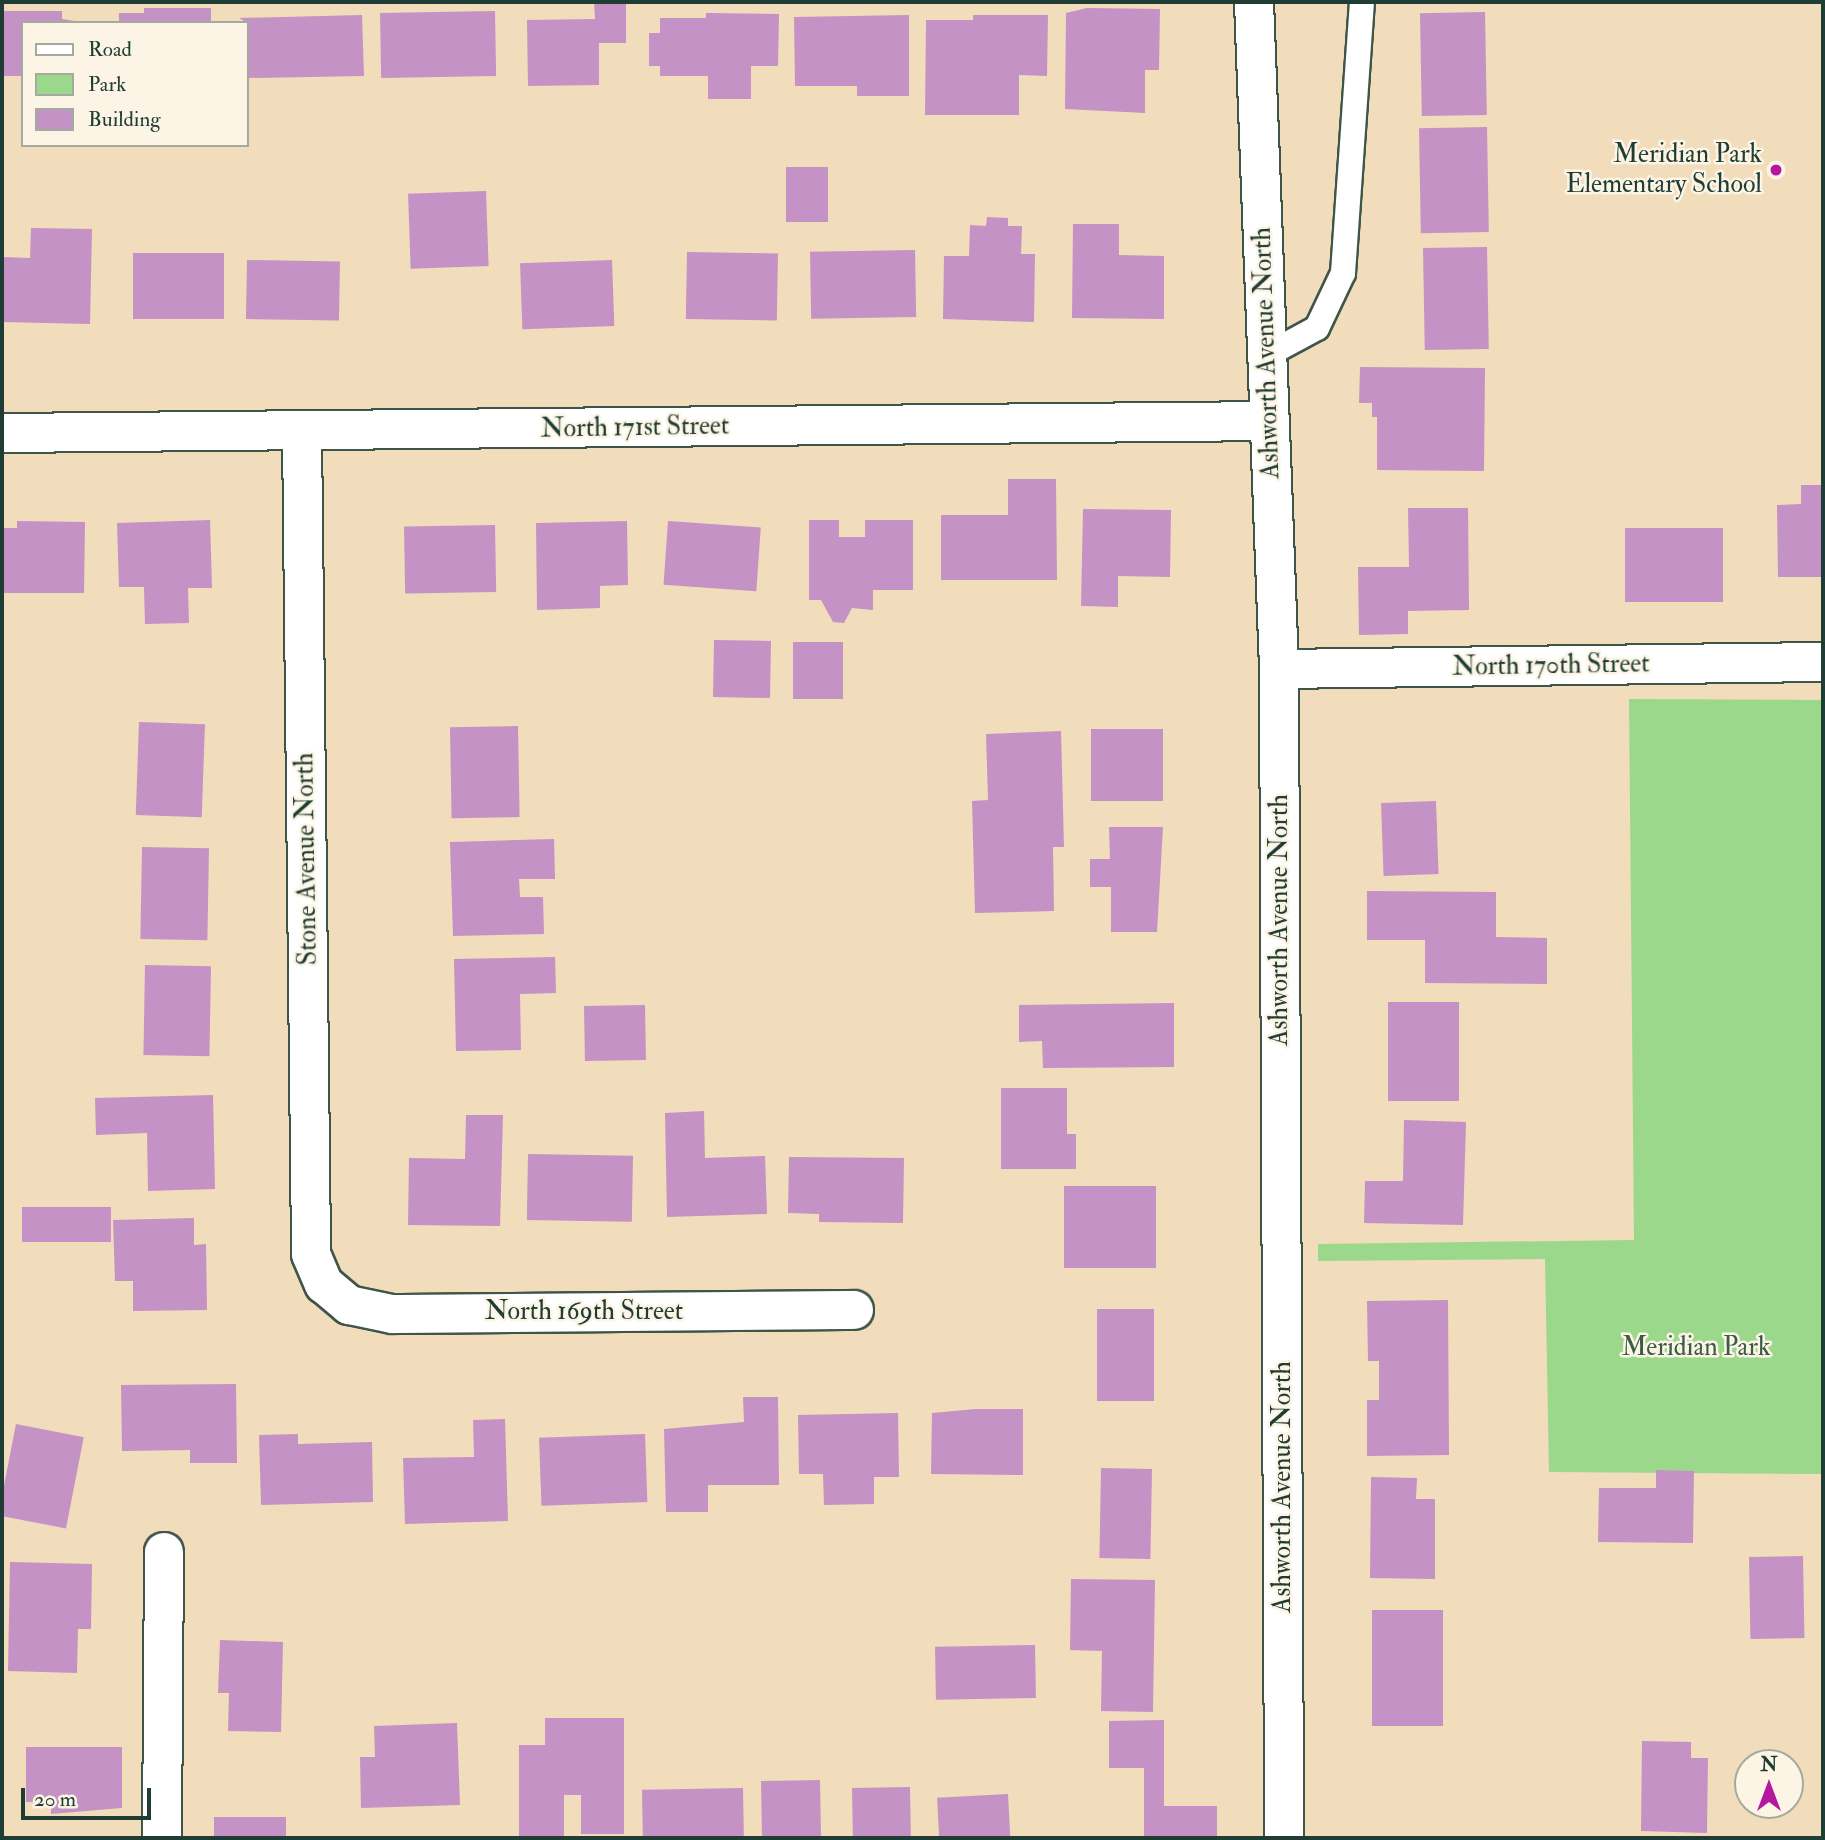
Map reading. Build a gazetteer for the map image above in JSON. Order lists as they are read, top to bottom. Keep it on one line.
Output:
{"streets":{"street":["Ashworth Avenue North","North 171st Street","North 170th Street","Stone Avenue North","North 169th Street"]},"crossings":[["Ashworth Avenue North","North 171st Street"],["Ashworth Avenue North","North 170th Street"],["North 171st Street","Stone Avenue North"],["Stone Avenue North","North 169th Street"]],"parks":["Meridian Park"],"places":["Meridian Park Elementary School"],"legend":["Road","Park","Building"],"scale_bar":"20 m","north":"top"}
